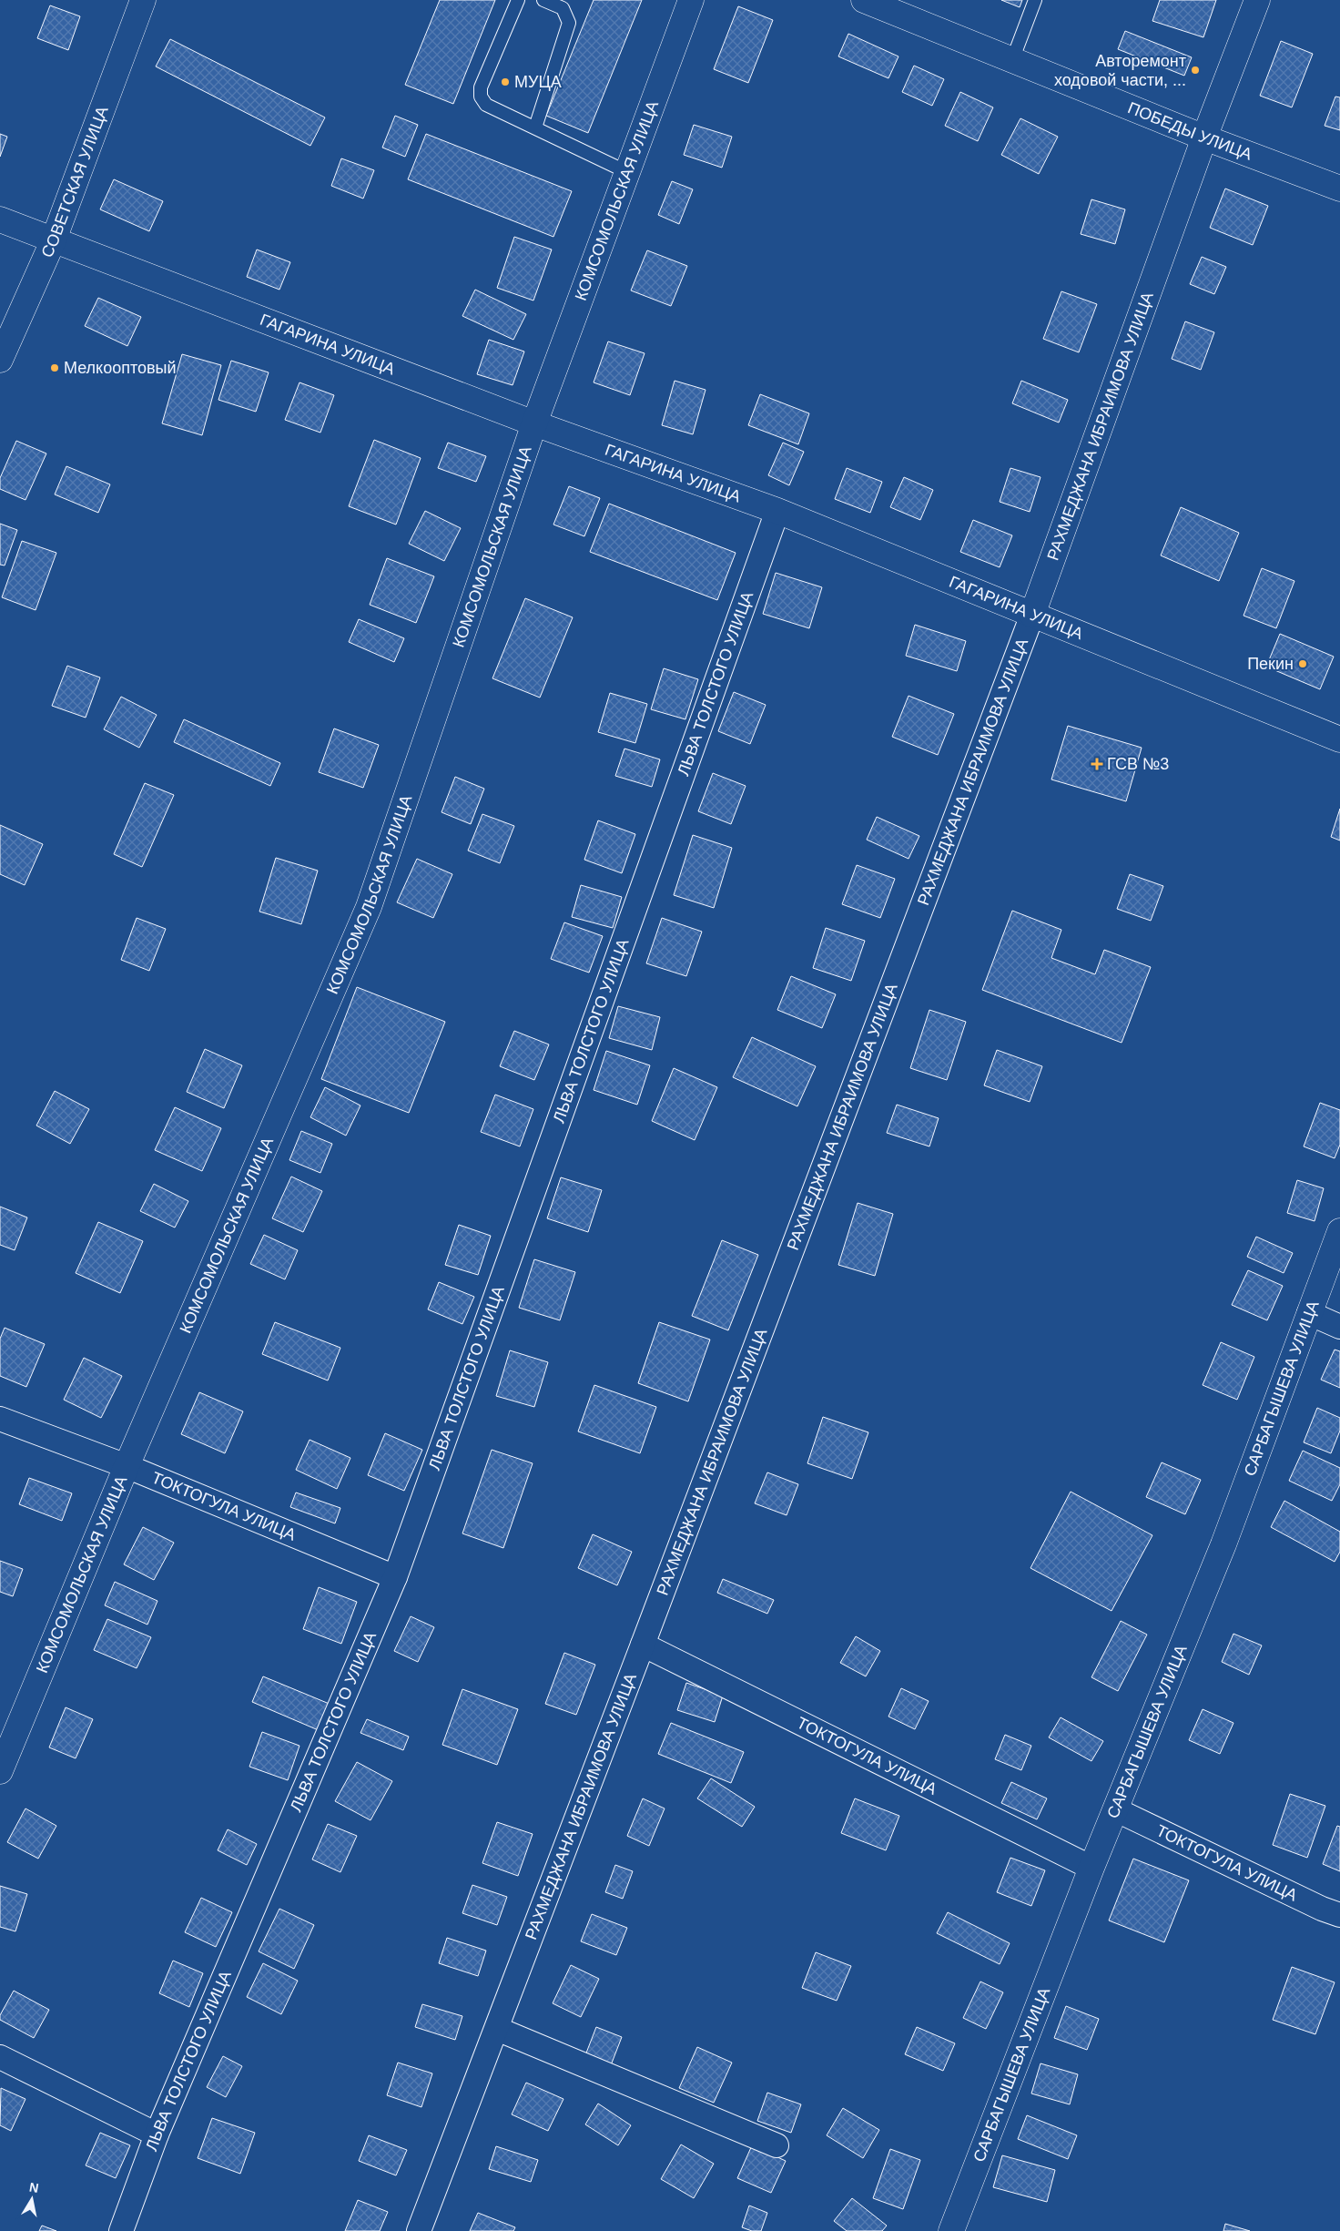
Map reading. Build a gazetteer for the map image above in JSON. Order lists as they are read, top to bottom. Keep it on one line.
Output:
{"streets":{"street":["ПОБЕДЫ УЛИЦА","СОВЕТСКАЯ УЛИЦА","КОМСОМОЛЬСКАЯ УЛИЦА","ГАГАРИНА УЛИЦА","РАХМЕДЖАНА ИБРАИМОВА УЛИЦА","ЛЬВА ТОЛСТОГО УЛИЦА","САРБАГЫШЕВА УЛИЦА","ТОКТОГУЛА УЛИЦА"]},"crossings":[["ПОБЕДЫ УЛИЦА","РАХМЕДЖАНА ИБРАИМОВА УЛИЦА"],["СОВЕТСКАЯ УЛИЦА","ГАГАРИНА УЛИЦА"],["КОМСОМОЛЬСКАЯ УЛИЦА","ГАГАРИНА УЛИЦА"],["КОМСОМОЛЬСКАЯ УЛИЦА","ТОКТОГУЛА УЛИЦА"],["ГАГАРИНА УЛИЦА","РАХМЕДЖАНА ИБРАИМОВА УЛИЦА"],["ГАГАРИНА УЛИЦА","ЛЬВА ТОЛСТОГО УЛИЦА"],["РАХМЕДЖАНА ИБРАИМОВА УЛИЦА","ТОКТОГУЛА УЛИЦА"],["ЛЬВА ТОЛСТОГО УЛИЦА","ТОКТОГУЛА УЛИЦА"],["САРБАГЫШЕВА УЛИЦА","ТОКТОГУЛА УЛИЦА"]],"places":{"other":["Авторемонт ходовой части, ...","МУЦА","Мелкооптовый","Пекин"],"health":["ГСВ №3"]},"north":"top"}
